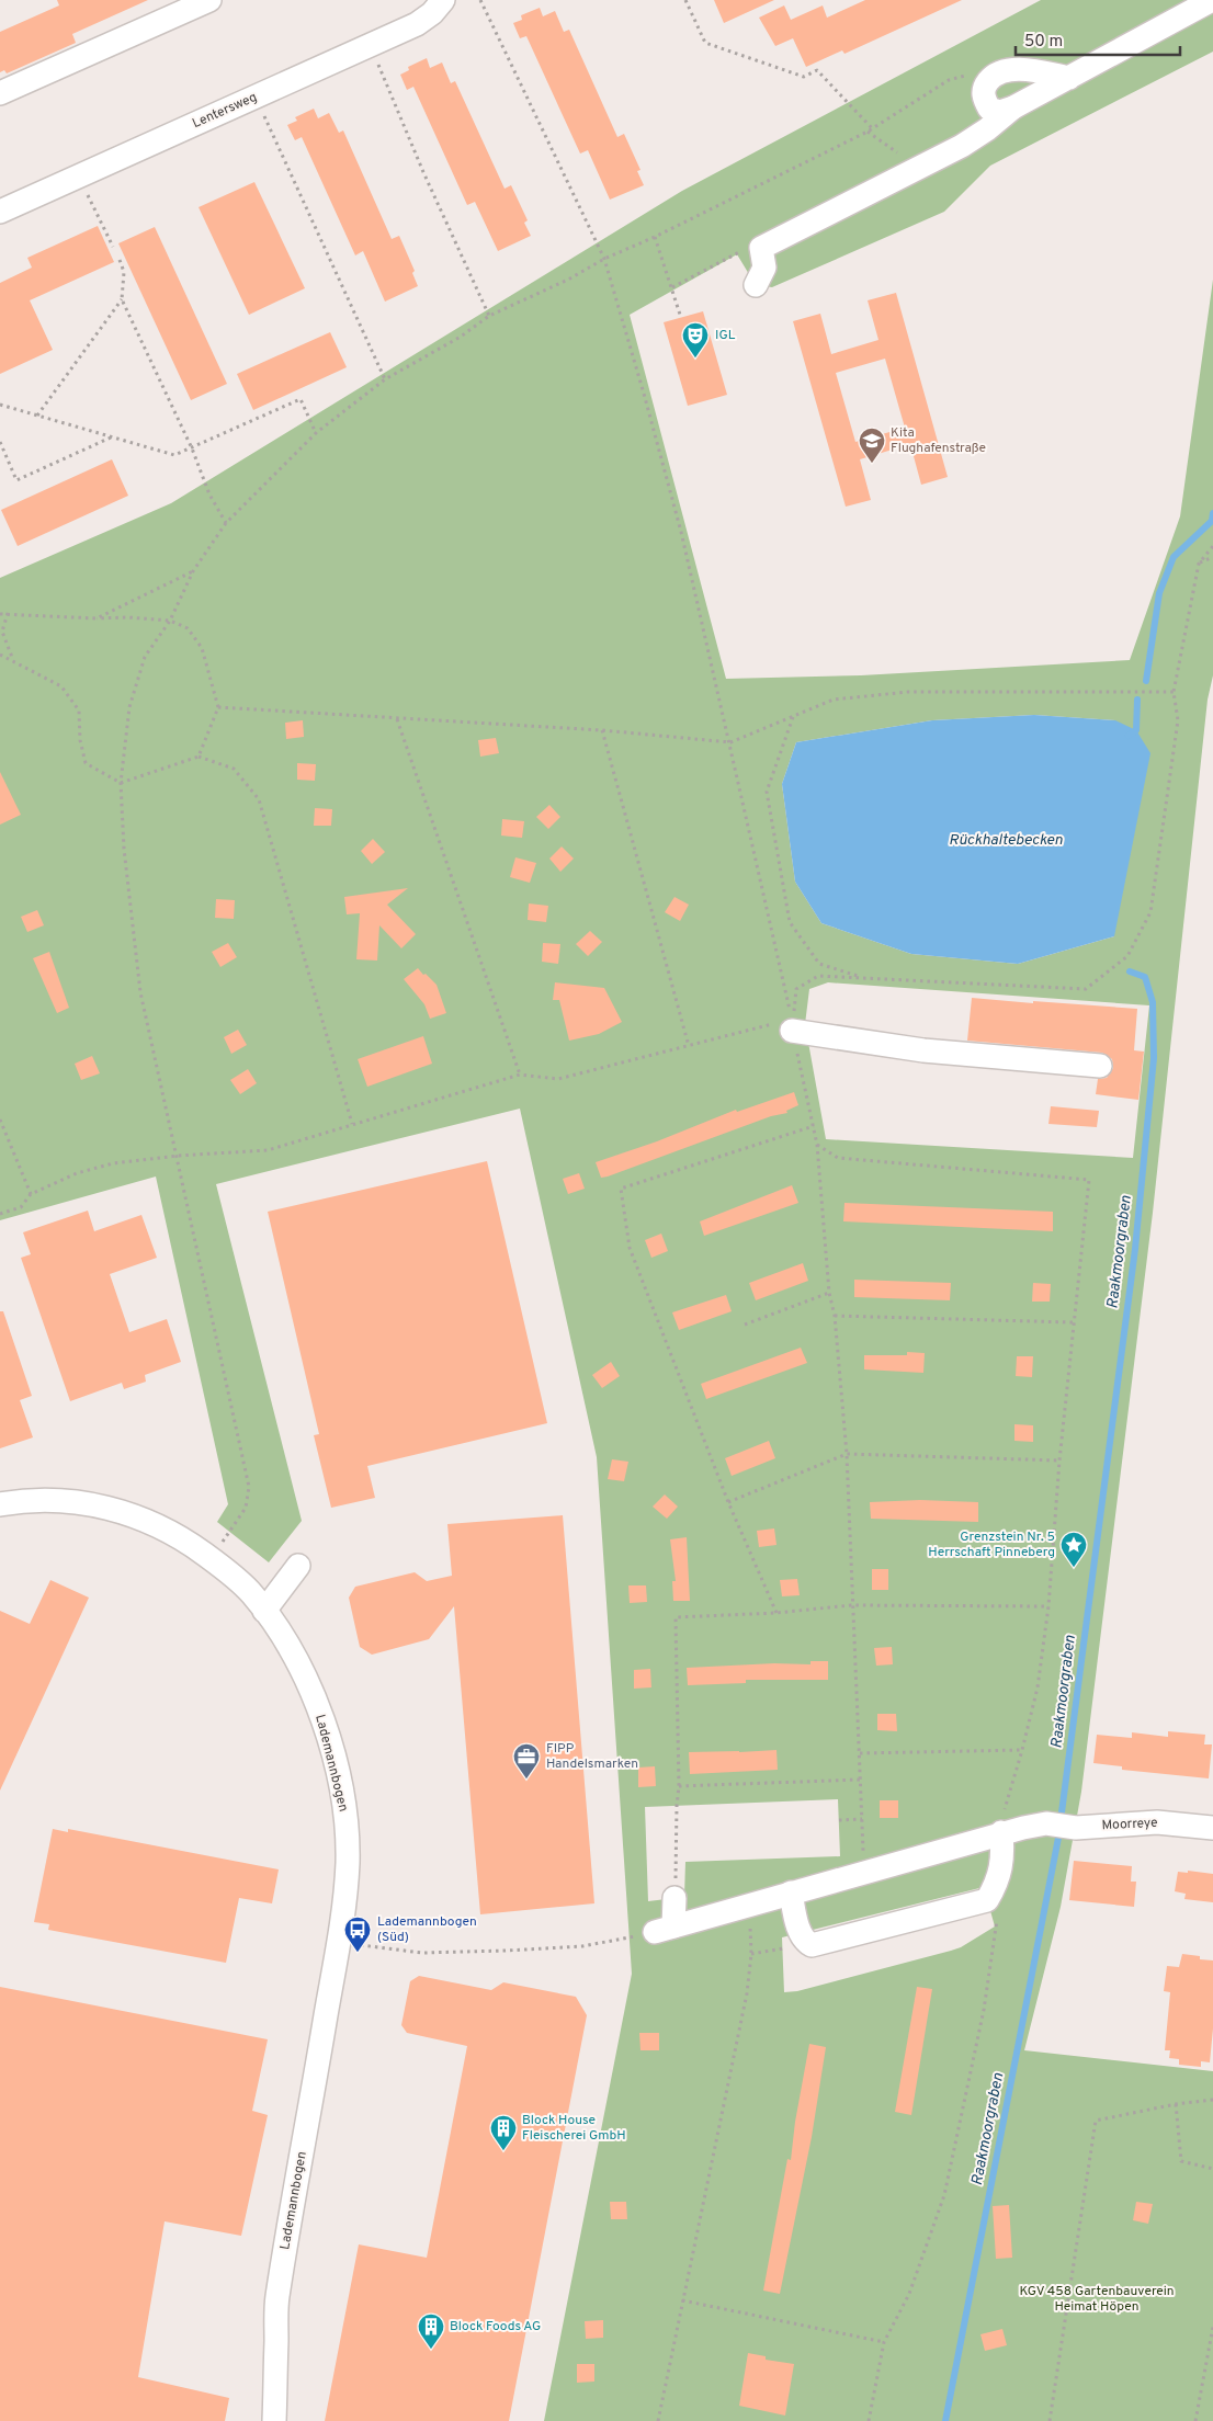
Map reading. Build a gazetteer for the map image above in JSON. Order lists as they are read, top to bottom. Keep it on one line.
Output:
{"streets":{"street":["Lentersweg","Lademannbogen","Moorreye"]},"water":["Rückhaltebecken","Raakmoorgraben"],"parks":["KGV 458 Gartenbauverein Heimat Höpen"],"places":{"theatre":["IGL"],"school or university":["Kita Flughafenstraße"],"place":["Grenzstein Nr. 5 Herrschaft Pinneberg"],"office":["FIPP Handelsmarken"],"bus stop":["Lademannbogen (Süd)"],"building":["Block House Fleischerei GmbH","Block Foods AG"]},"scale_bar":"50 m"}
